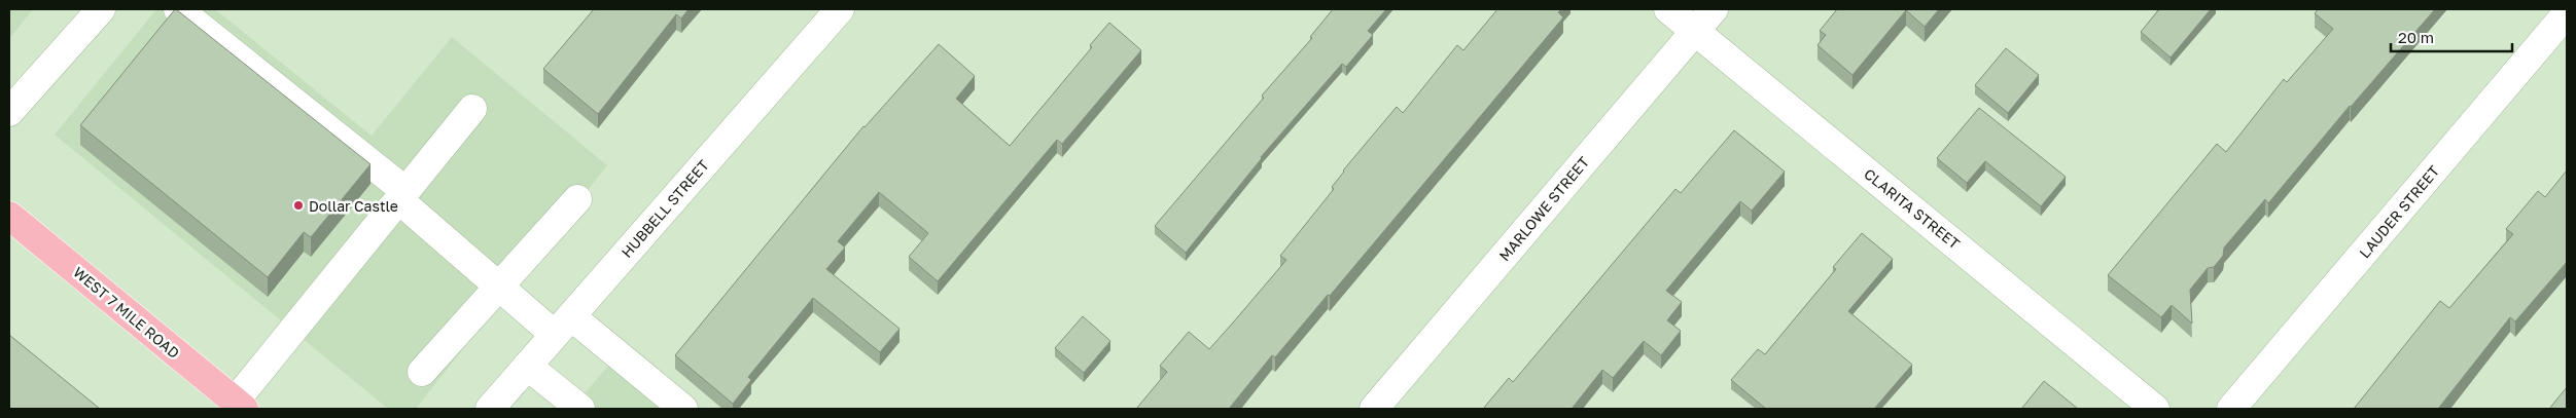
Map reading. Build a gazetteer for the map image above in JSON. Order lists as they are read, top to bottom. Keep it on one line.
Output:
{"streets":{"main road":["WEST 7 MILE ROAD"],"street":["HUBBELL STREET","MARLOWE STREET","CLARITA STREET","LAUDER STREET"]},"crossings":[["MARLOWE STREET","CLARITA STREET"]],"places":["Dollar Castle"],"scale_bar":"20 m"}
